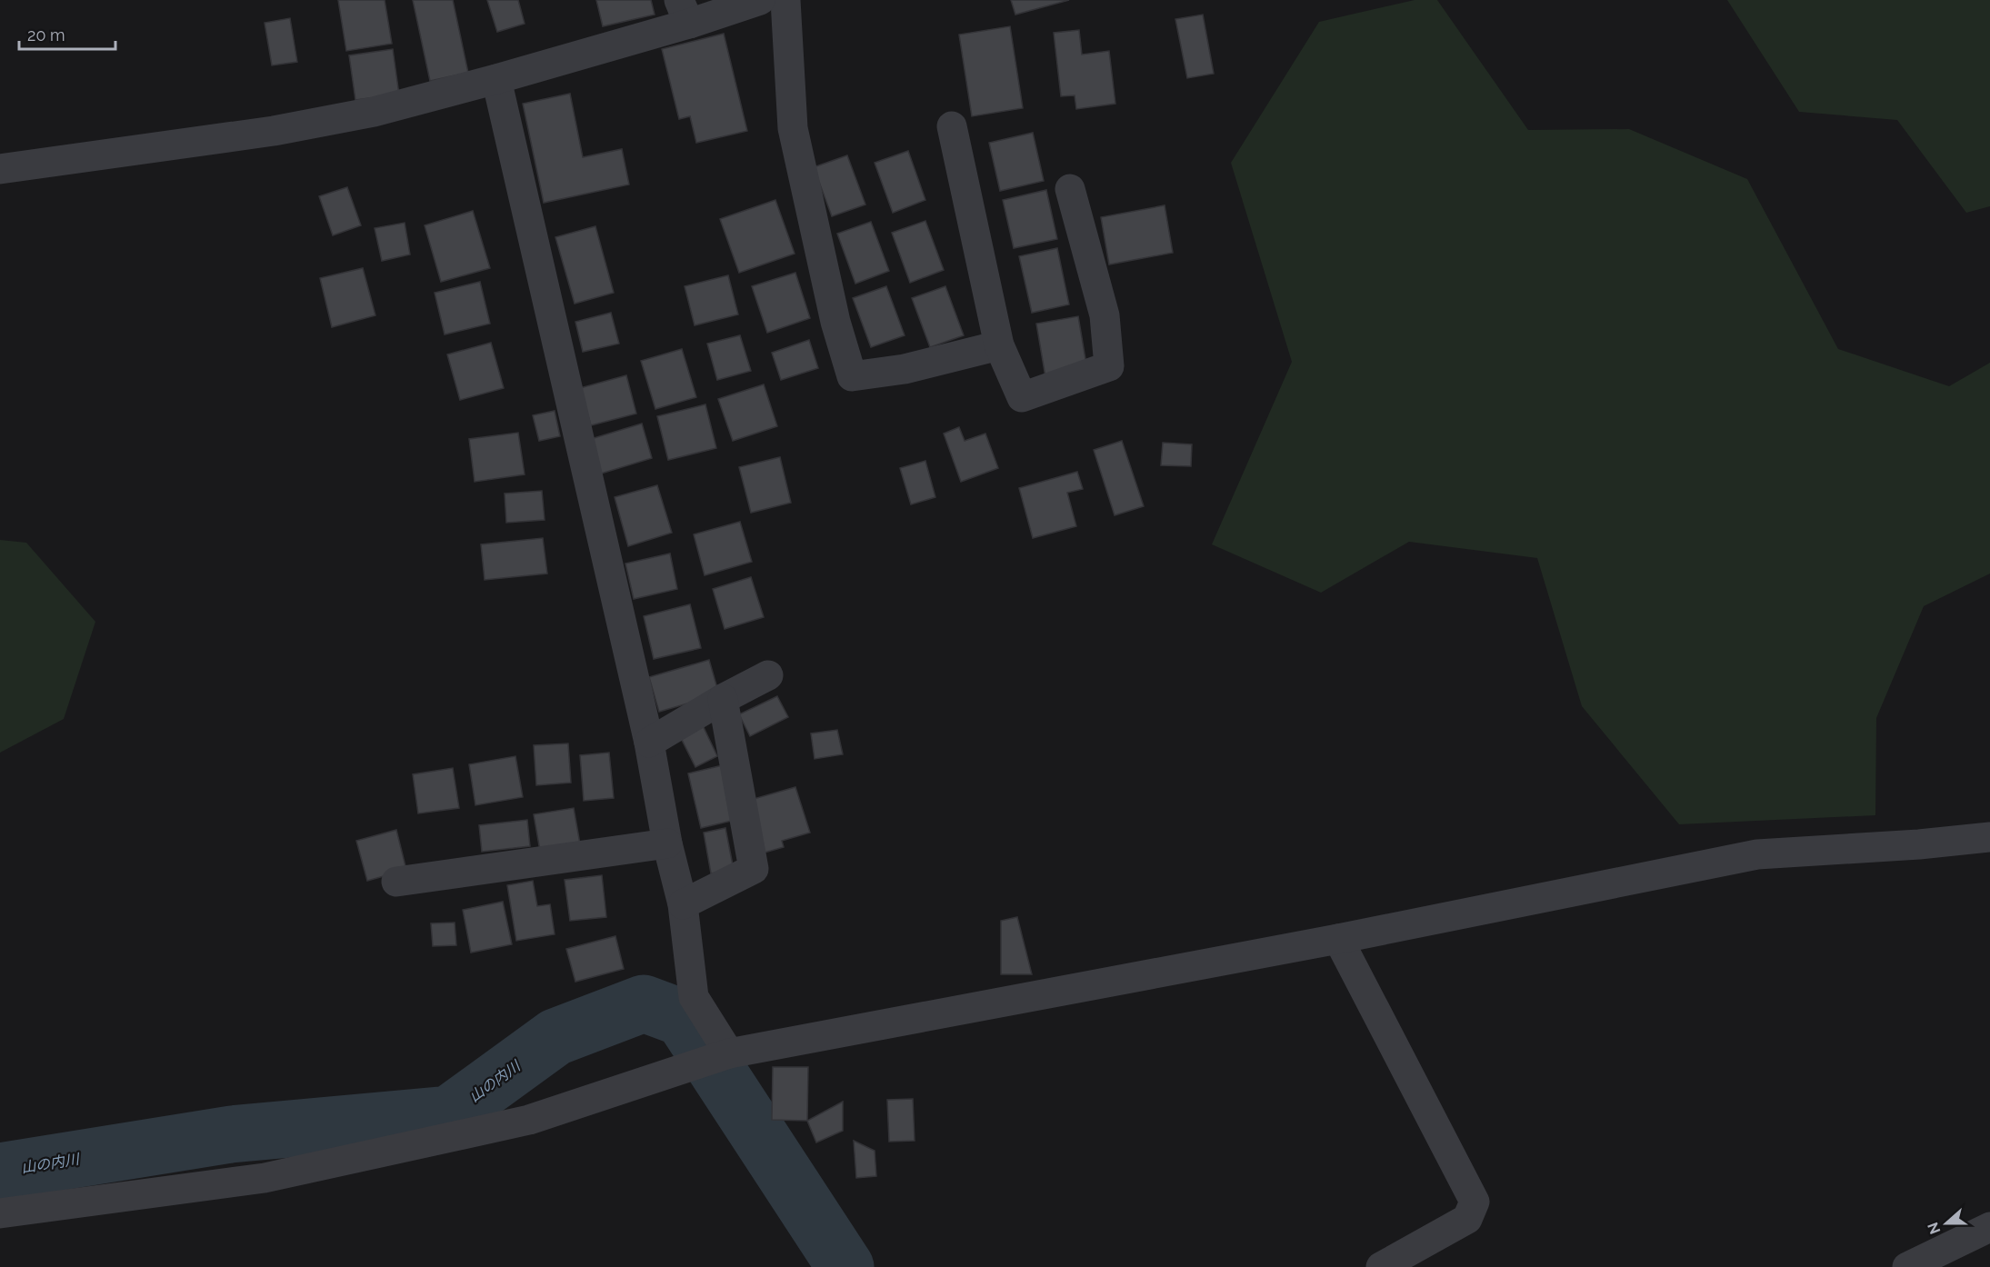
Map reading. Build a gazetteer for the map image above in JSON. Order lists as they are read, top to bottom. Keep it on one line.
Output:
{"water":["山の内川"],"scale_bar":"20 m","north":"left"}
